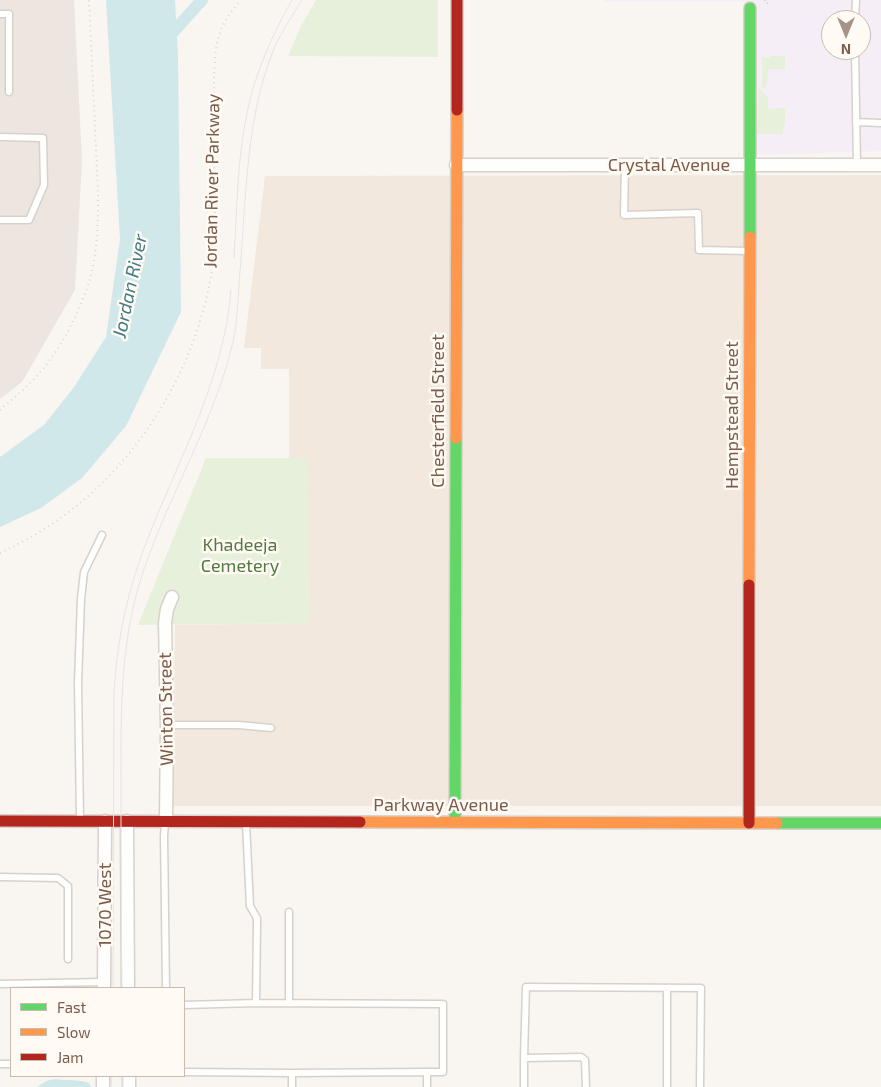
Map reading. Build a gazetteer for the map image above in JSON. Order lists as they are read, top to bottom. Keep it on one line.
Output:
{"streets":{"street":["Crystal Avenue","Chesterfield Street","Hempstead Street","Winton Street","Parkway Avenue","1070 West"],"path":["Jordan River Parkway"]},"crossings":[["Crystal Avenue","Chesterfield Street"],["Crystal Avenue","Hempstead Street"],["Chesterfield Street","Parkway Avenue"],["Hempstead Street","Parkway Avenue"],["Winton Street","Parkway Avenue"],["Parkway Avenue","1070 West"]],"water":["Jordan River"],"parks":["Khadeeja Cemetery"],"legend":["Fast","Slow","Jam"],"north":"bottom"}
